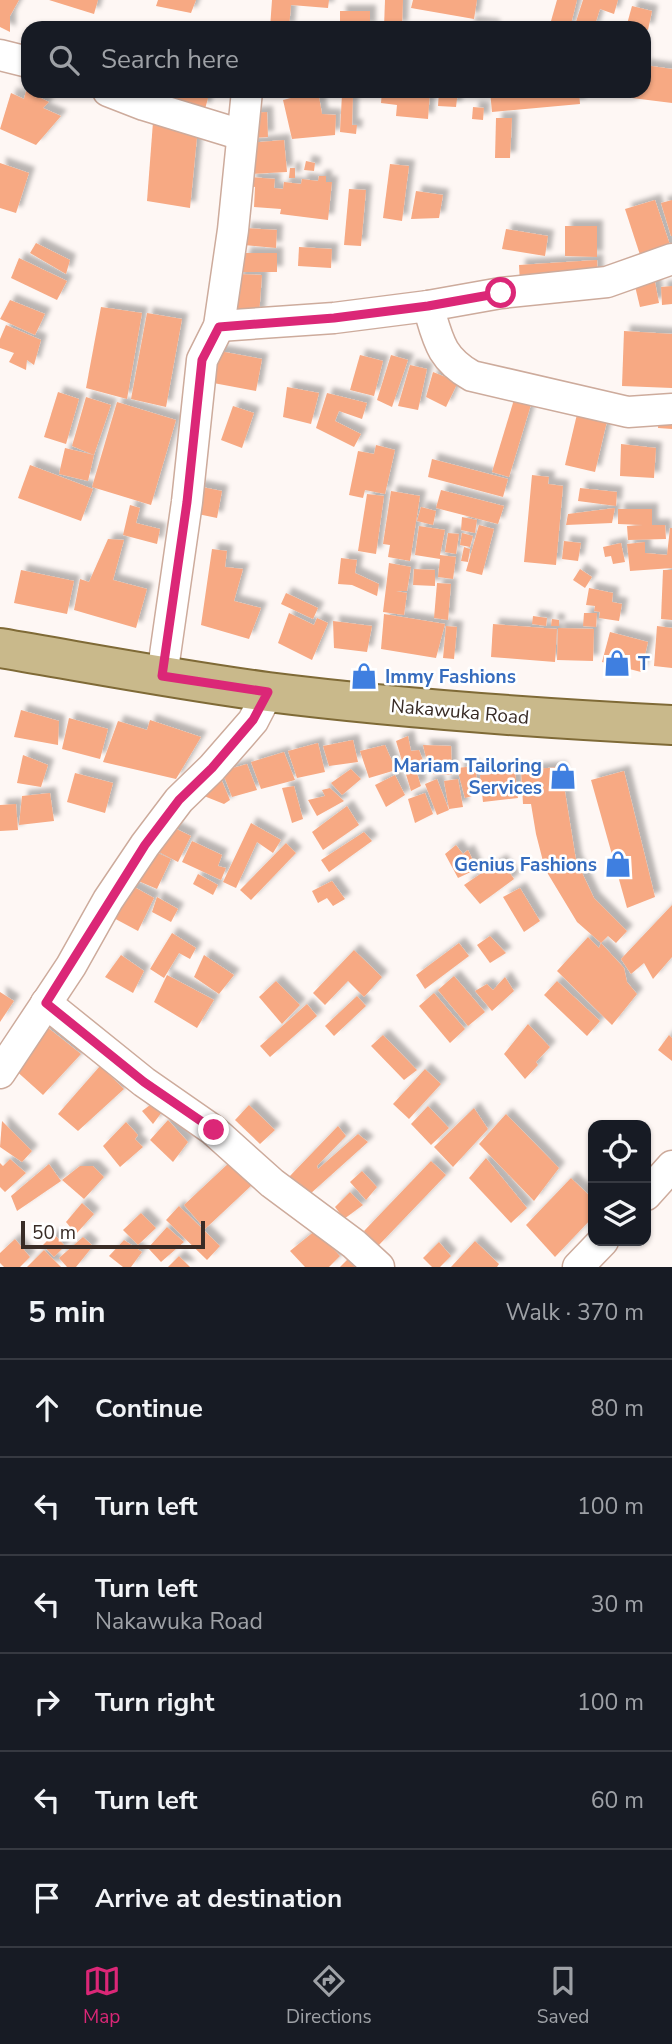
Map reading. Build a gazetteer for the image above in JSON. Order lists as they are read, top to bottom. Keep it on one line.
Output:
{"streets":{"main road":["Nakawuka Road"]},"places":{"shop":["T","Immy Fashions","Mariam Tailoring Services","Genius Fashions"]},"scale_bar":"50 m","page":{"search":"Search here","scale":"50 m","heading":["5 min","Walk · 370 m"],"list":[["Continue","80 m"],["Turn left","100 m"],["Turn left","Nakawuka Road","30 m"],["Turn right","100 m"],["Turn left","60 m"],"Arrive at destination"],"nav":["Map","Directions","Saved"]}}
